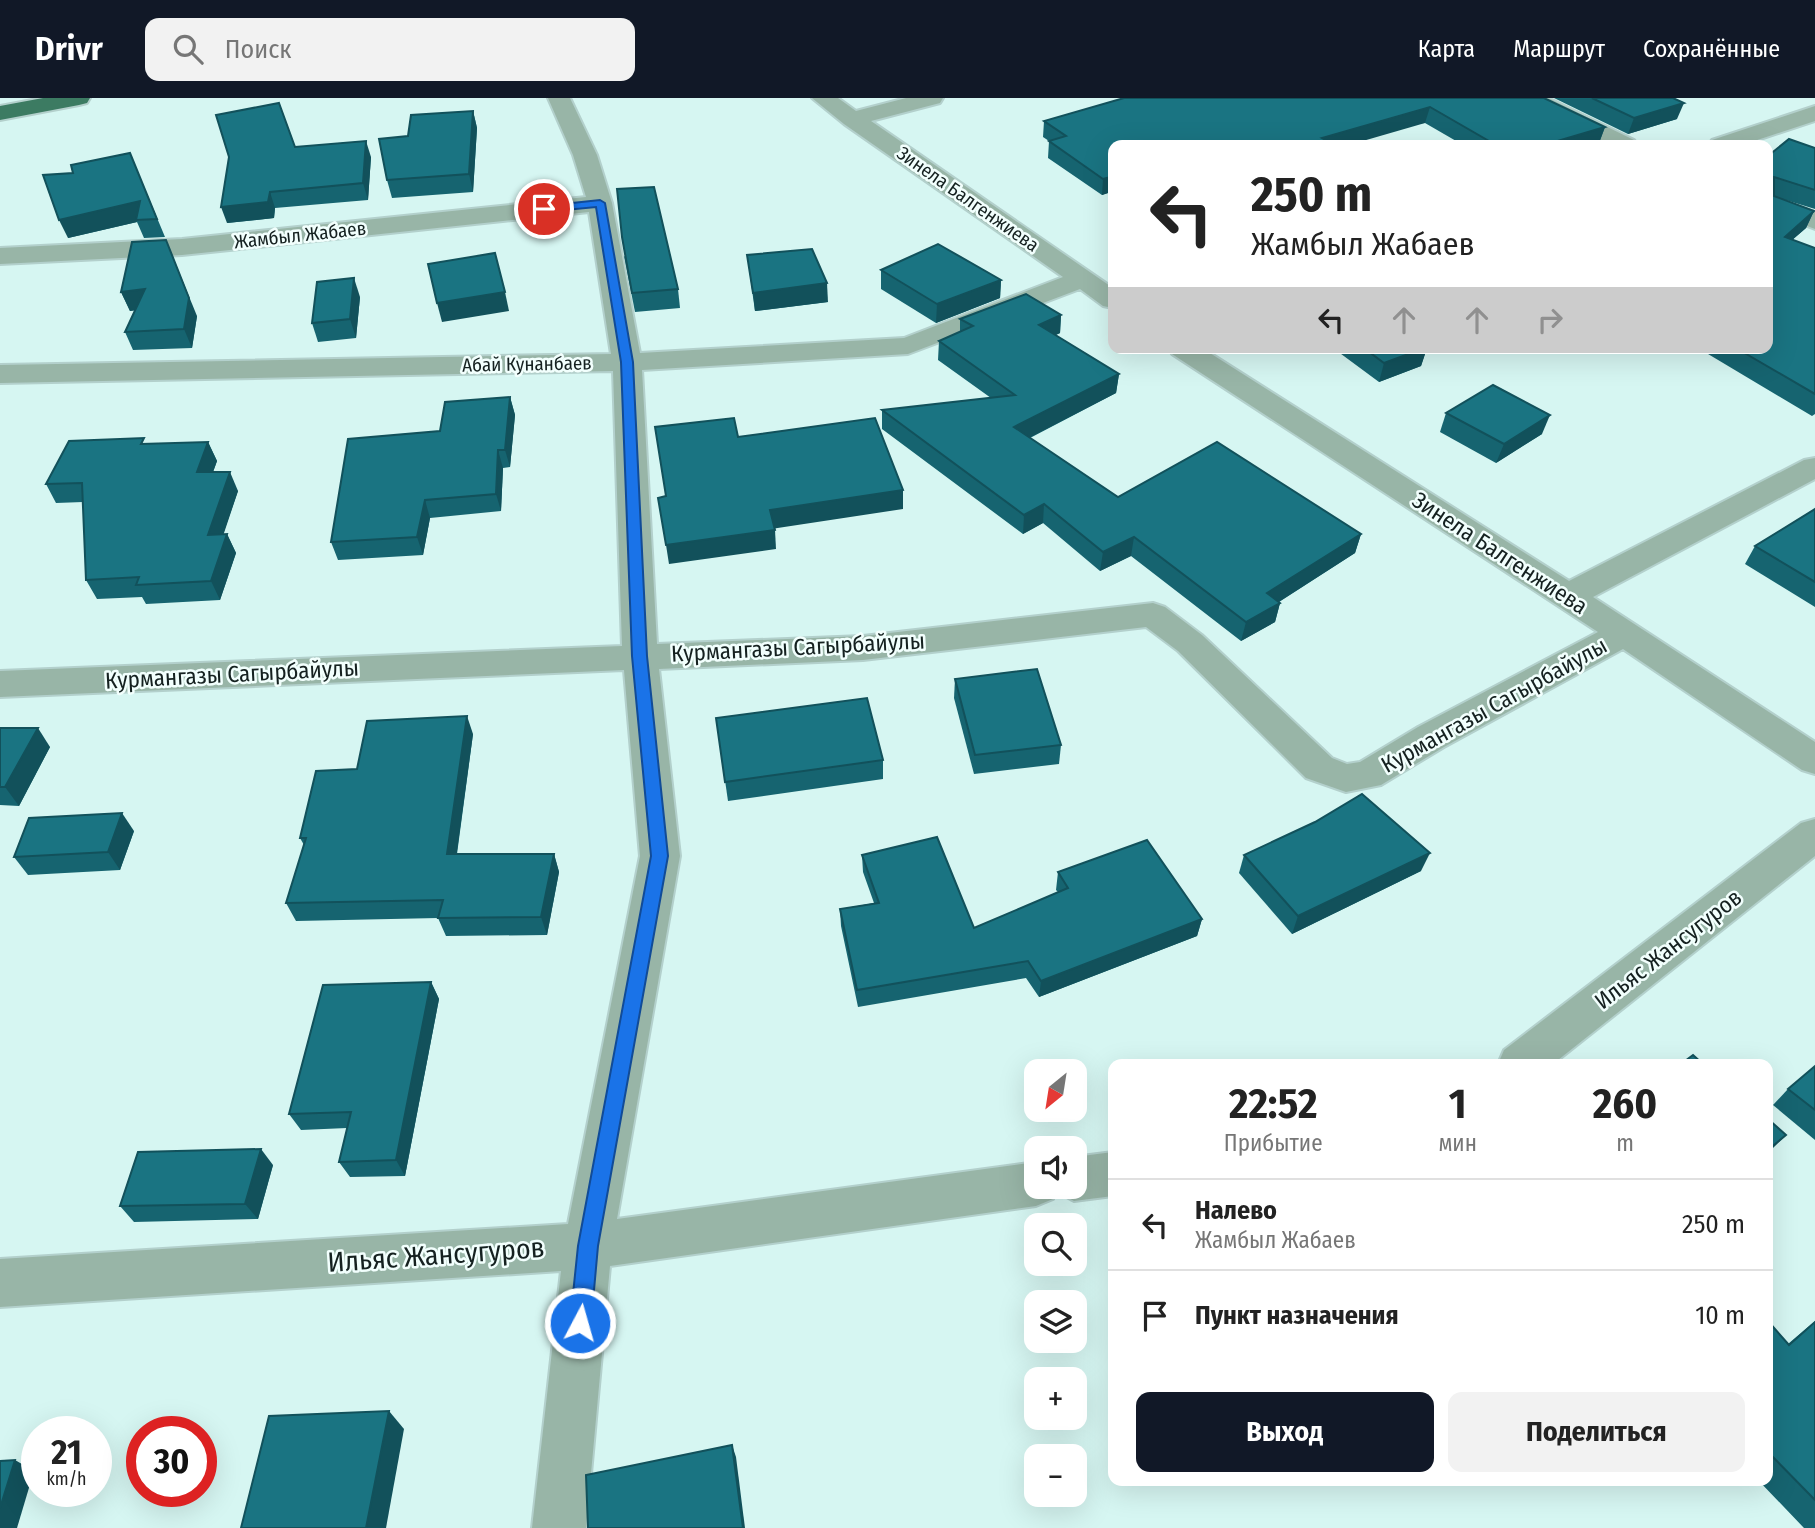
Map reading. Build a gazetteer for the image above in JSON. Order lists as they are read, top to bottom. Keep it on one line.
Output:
{"streets":{"street":["Зинела Балгенжиева","Жамбыл Жабаев","Абай Кунанбаев","Курмангазы Сагырбайулы","Ильяс Жансугуров"]},"crossings":[["Зинела Балгенжиева","Абай Кунанбаев"],["Зинела Балгенжиева","Курмангазы Сагырбайулы"]],"north":"bottom left","page":{"header":"Drivr","search":"Поиск","nav":["Карта","Маршрут","Сохранённые"],"turn":["250 m","Жамбыл Жабаев"],"map_buttons":["+","−"],"eta":["22:52","Прибытие","1","мин","260","m"],"list":[{"name":"Налево","note":"Жамбыл Жабаев","value":"250 m"},{"name":"Пункт назначения","value":"10 m"}],"buttons":["Выход","Поделиться"],"speed":"21 km/h","limit":"30"}}
